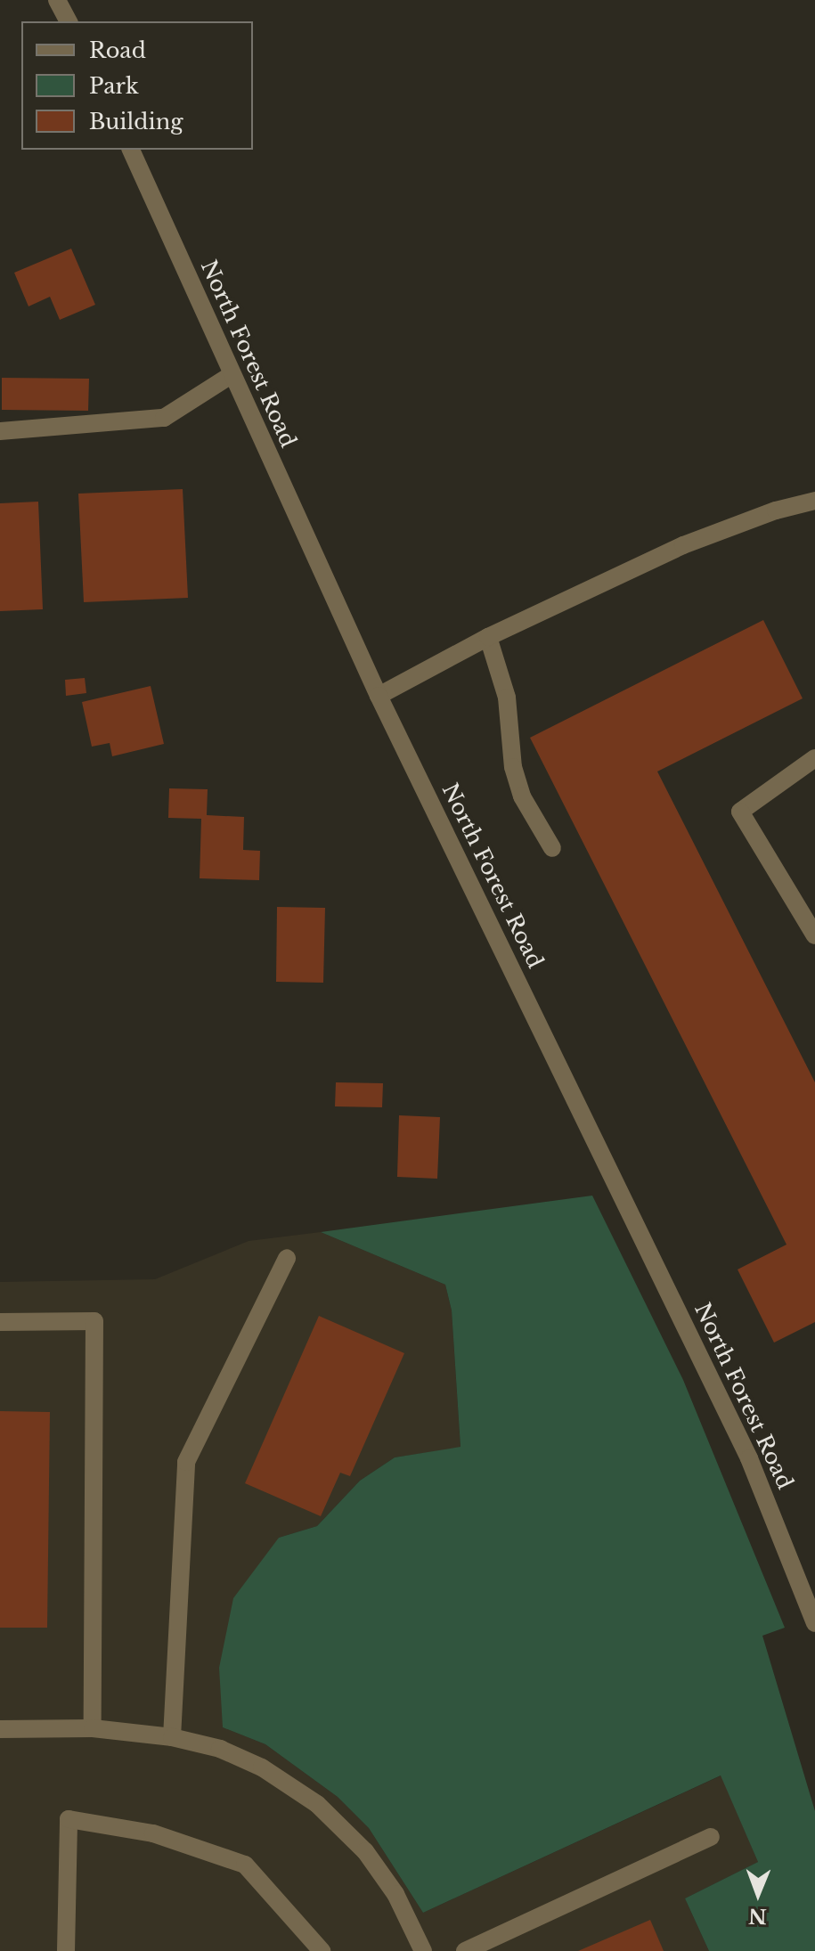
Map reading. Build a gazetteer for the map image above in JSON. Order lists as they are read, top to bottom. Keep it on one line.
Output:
{"streets":{"street":["North Forest Road"]},"legend":["Road","Park","Building"],"north":"bottom"}
